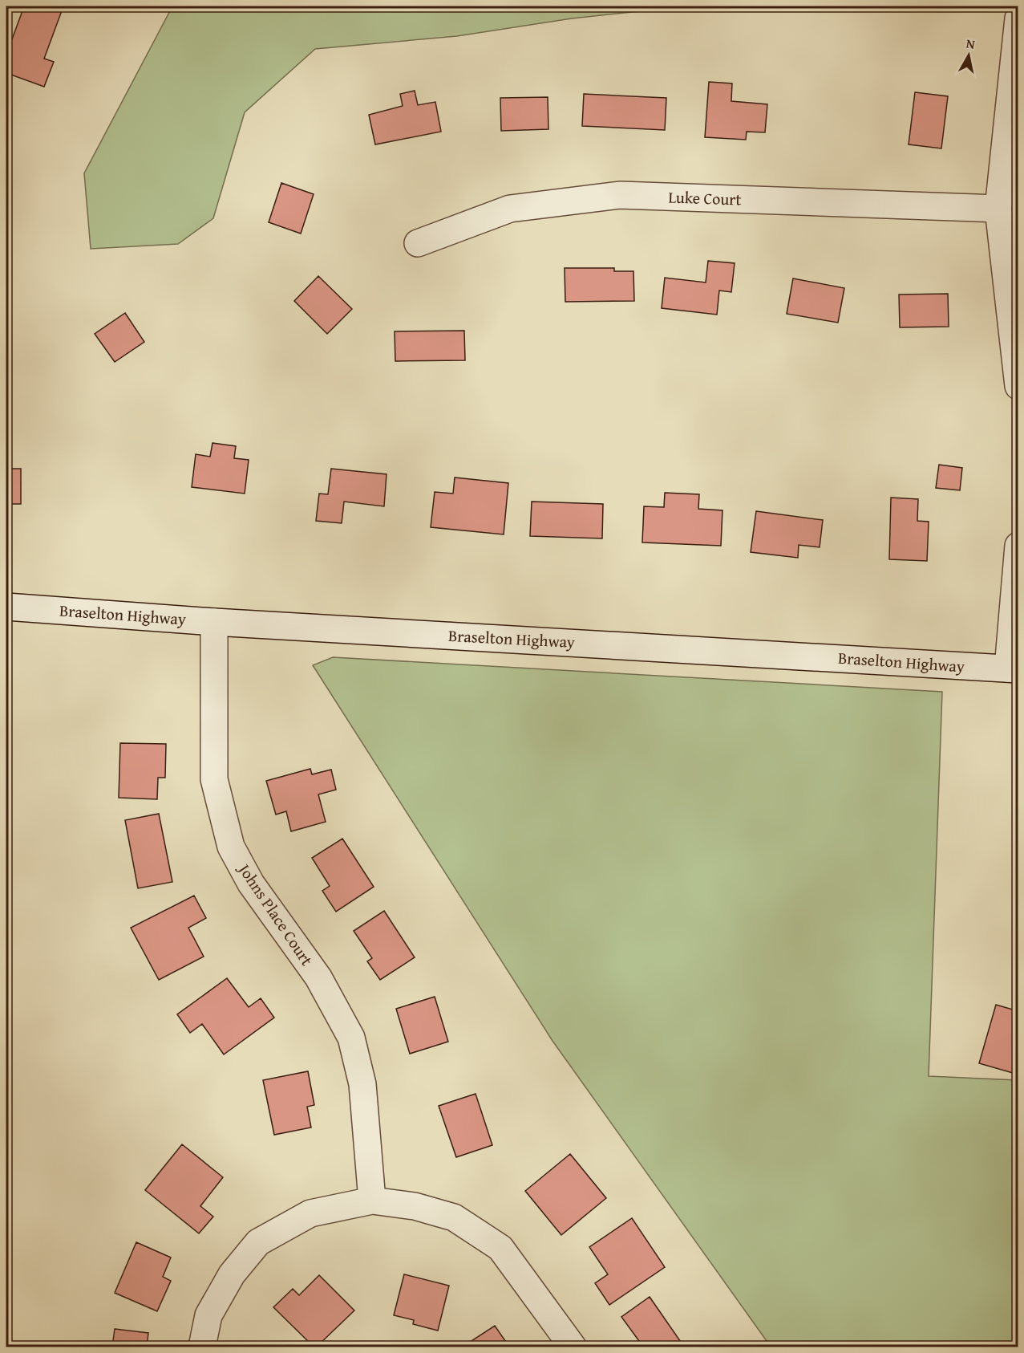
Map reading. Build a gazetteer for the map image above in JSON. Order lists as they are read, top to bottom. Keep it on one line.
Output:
{"streets":{"street":["Luke Court","Braselton Highway","Johns Place Court"]},"crossings":[["Braselton Highway","Johns Place Court"]],"north":"top"}
